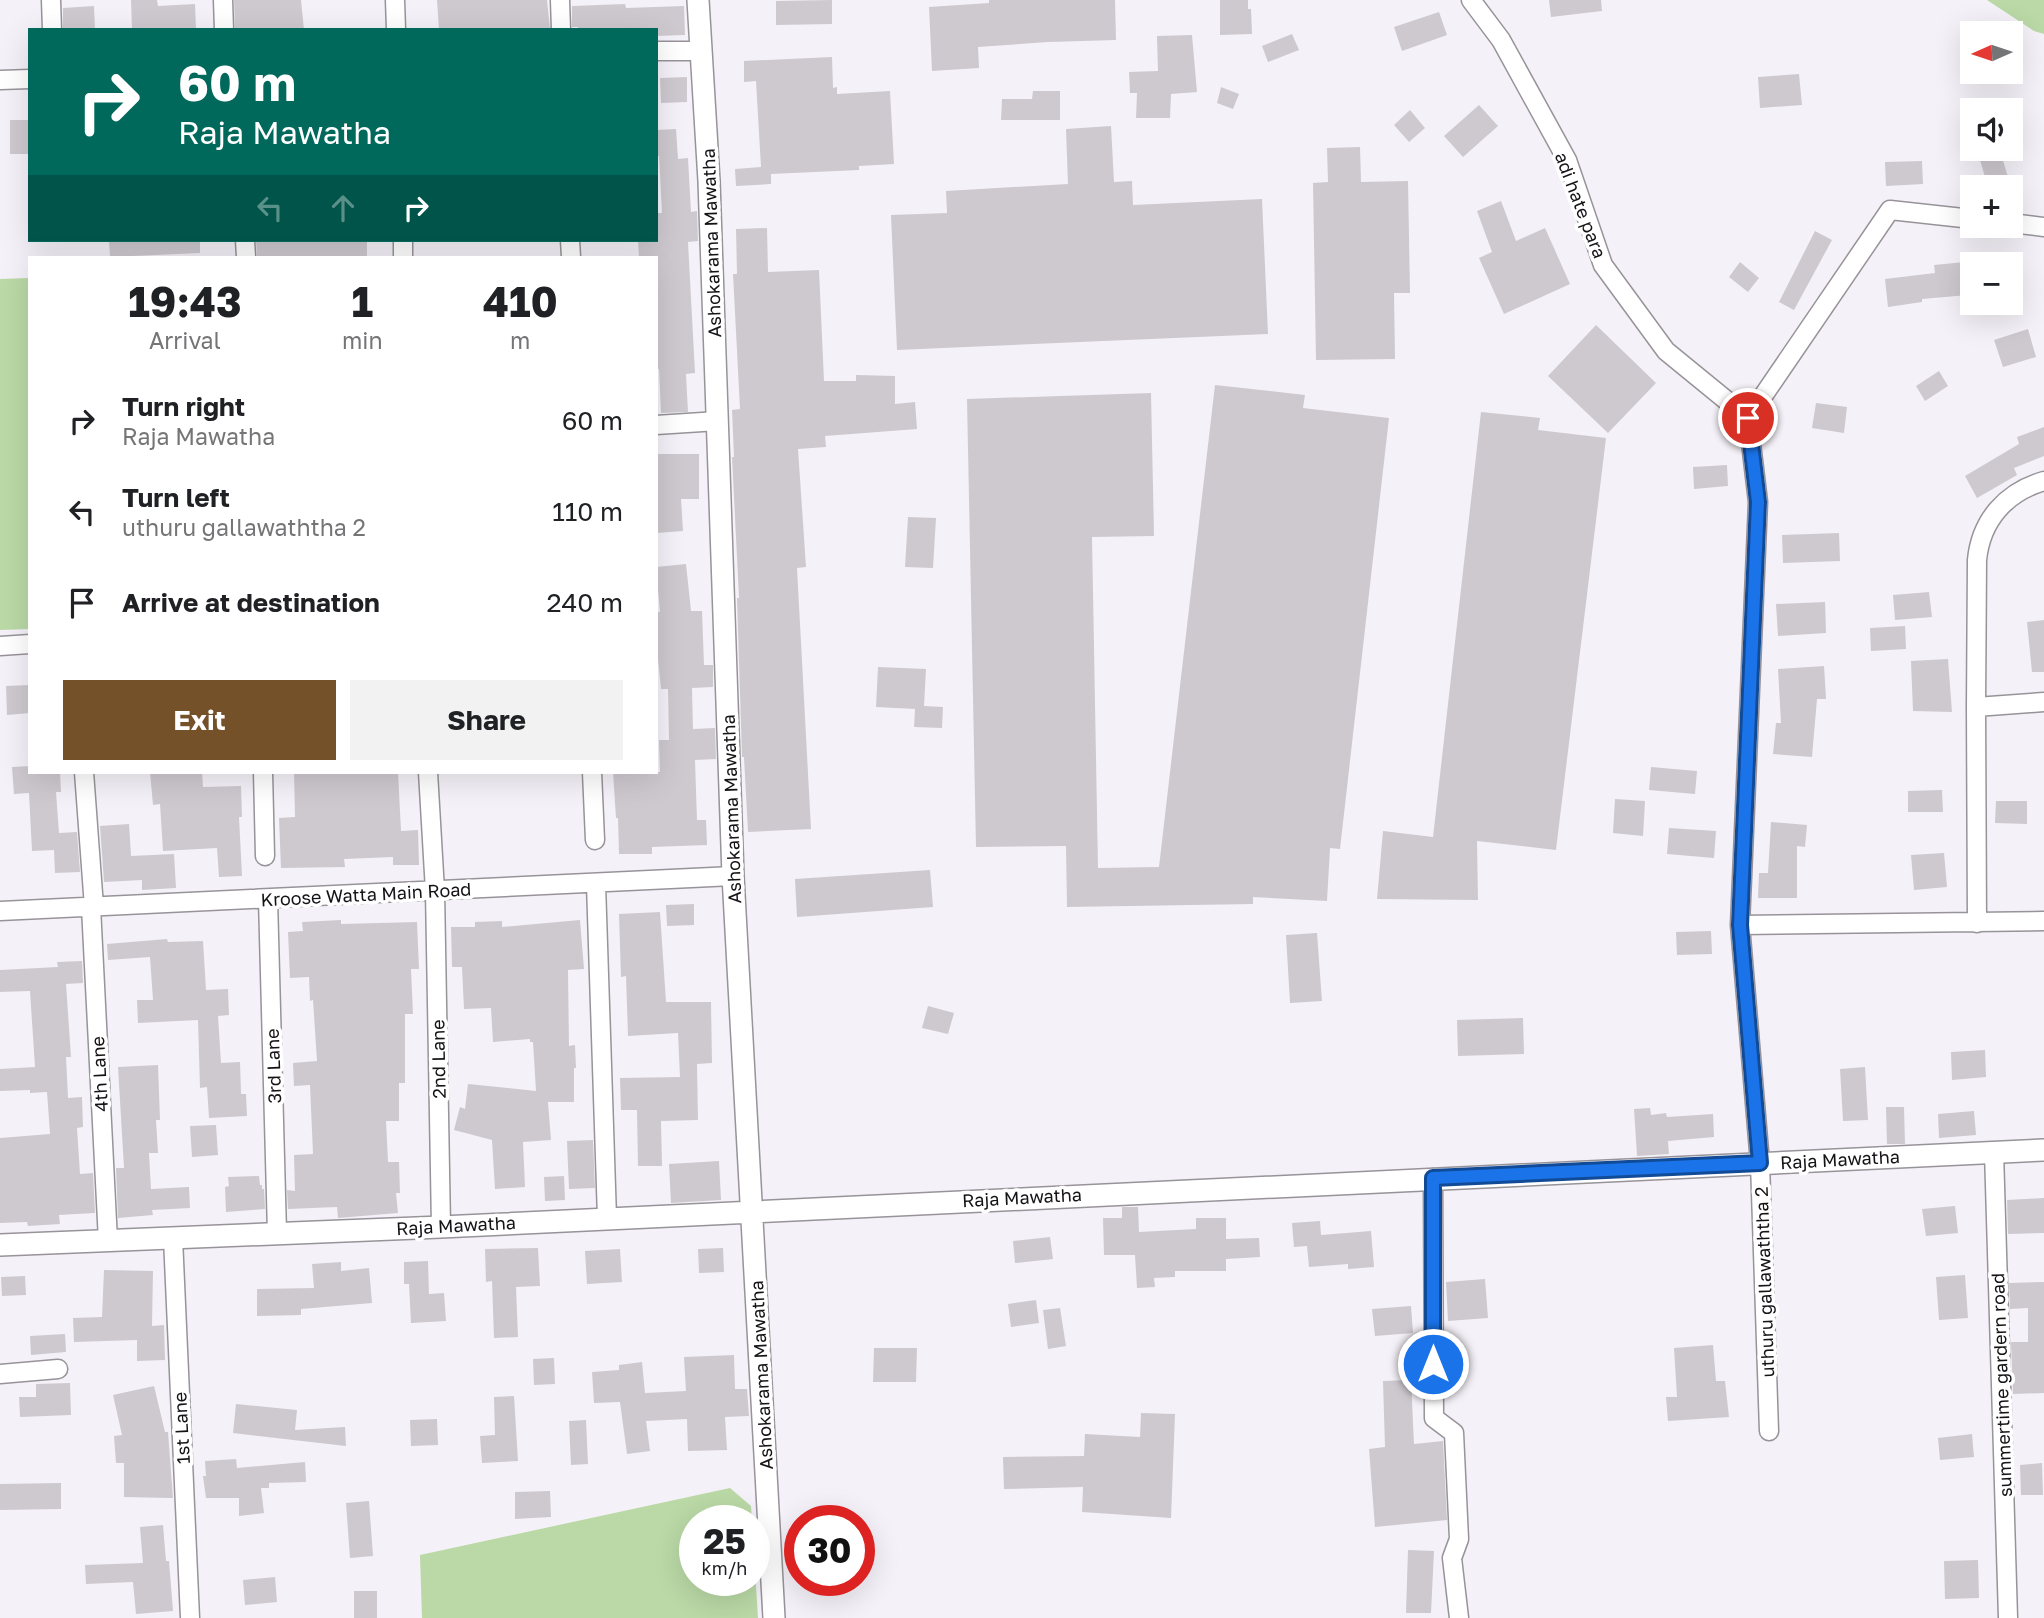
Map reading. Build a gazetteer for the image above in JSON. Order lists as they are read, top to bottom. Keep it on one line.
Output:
{"streets":{"street":["adi hate para","Ashokarama Mawatha","Kroose Watta Main Road","2nd Lane","3rd Lane","4th Lane","Raja Mawatha","uthuru gallawaththa 2","summertime gardern road","1st Lane"]},"crossings":[["adi hate para","uthuru gallawaththa 2"],["Ashokarama Mawatha","Kroose Watta Main Road"],["Ashokarama Mawatha","Raja Mawatha"],["Kroose Watta Main Road","2nd Lane"],["Kroose Watta Main Road","3rd Lane"],["Kroose Watta Main Road","4th Lane"],["2nd Lane","Raja Mawatha"],["3rd Lane","Raja Mawatha"],["4th Lane","Raja Mawatha"],["Raja Mawatha","uthuru gallawaththa 2"],["Raja Mawatha","summertime gardern road"],["Raja Mawatha","1st Lane"]],"north":"left","page":{"map_buttons":["+","−"],"turn":["60 m","Raja Mawatha"],"eta":["19:43","Arrival","1","min","410","m"],"list":[{"name":"Turn right","note":"Raja Mawatha","value":"60 m"},{"name":"Turn left","note":"uthuru gallawaththa 2","value":"110 m"},{"name":"Arrive at destination","value":"240 m"}],"buttons":["Exit","Share"],"speed":"25 km/h","limit":"30"}}
